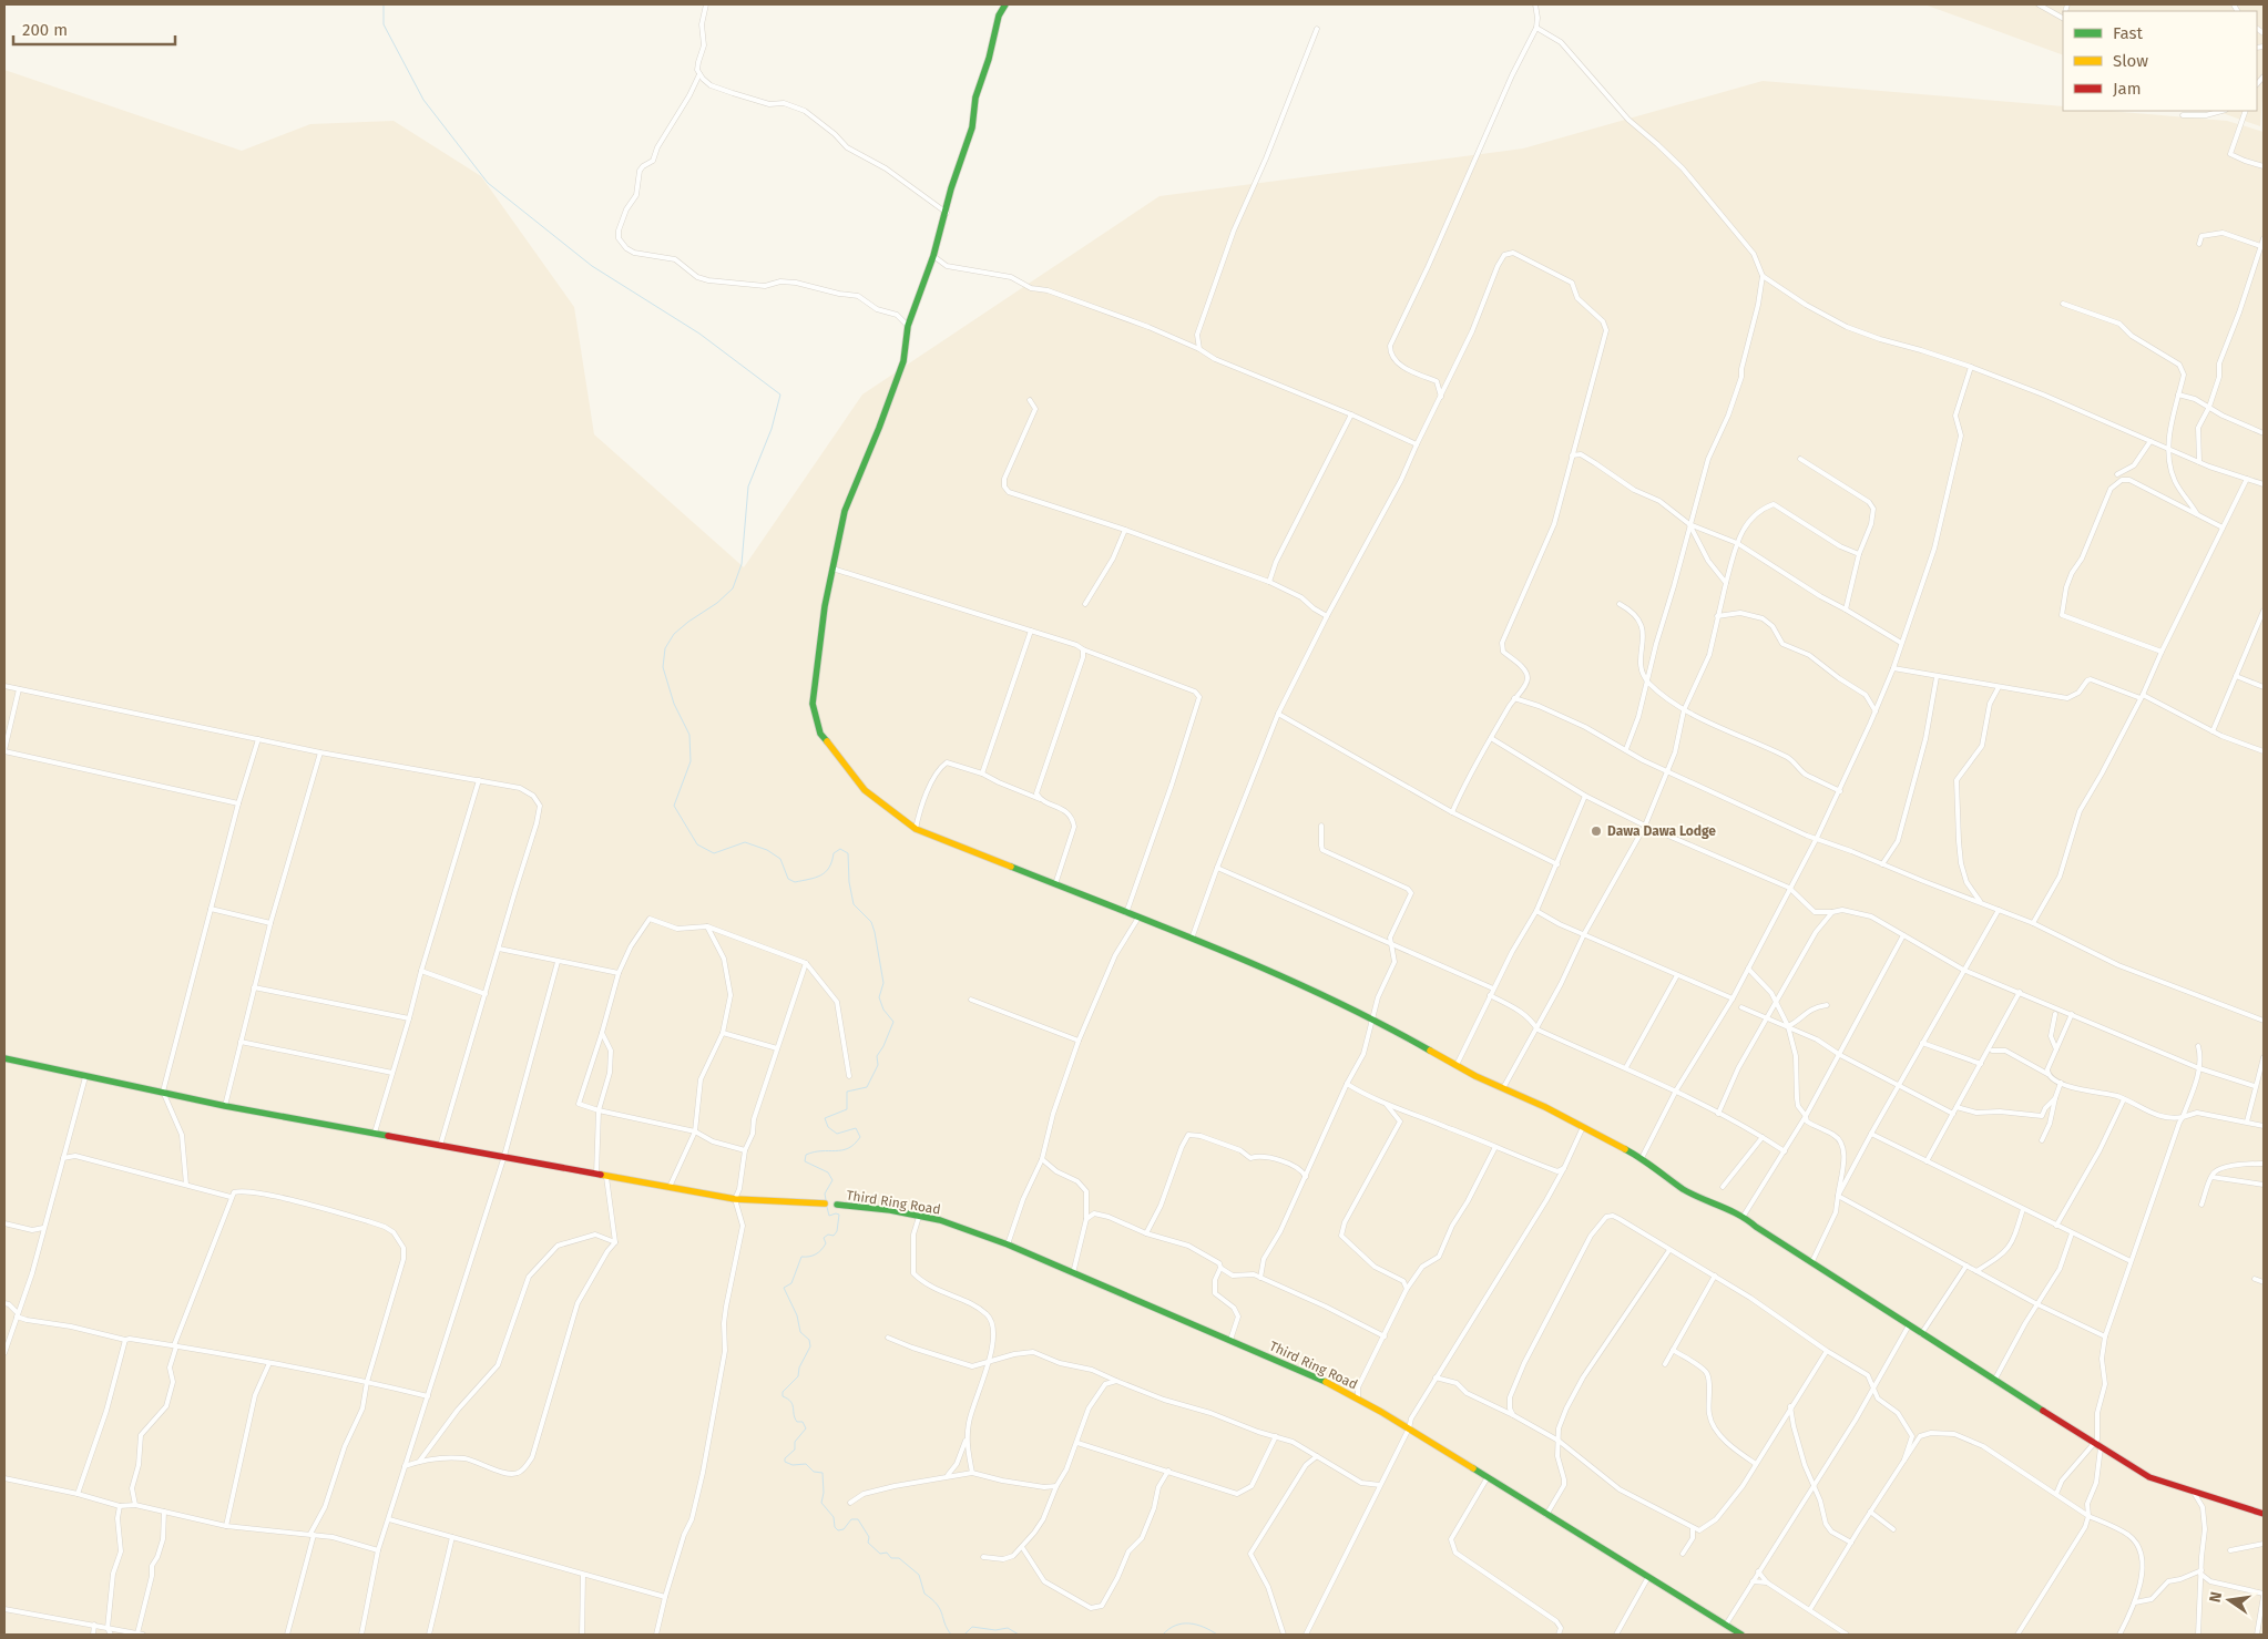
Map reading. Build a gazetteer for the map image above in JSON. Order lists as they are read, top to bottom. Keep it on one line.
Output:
{"streets":{"street":["Third Ring Road"]},"places":["Dawa Dawa Lodge"],"legend":["Fast","Slow","Jam"],"scale_bar":"200 m","north":"left"}
